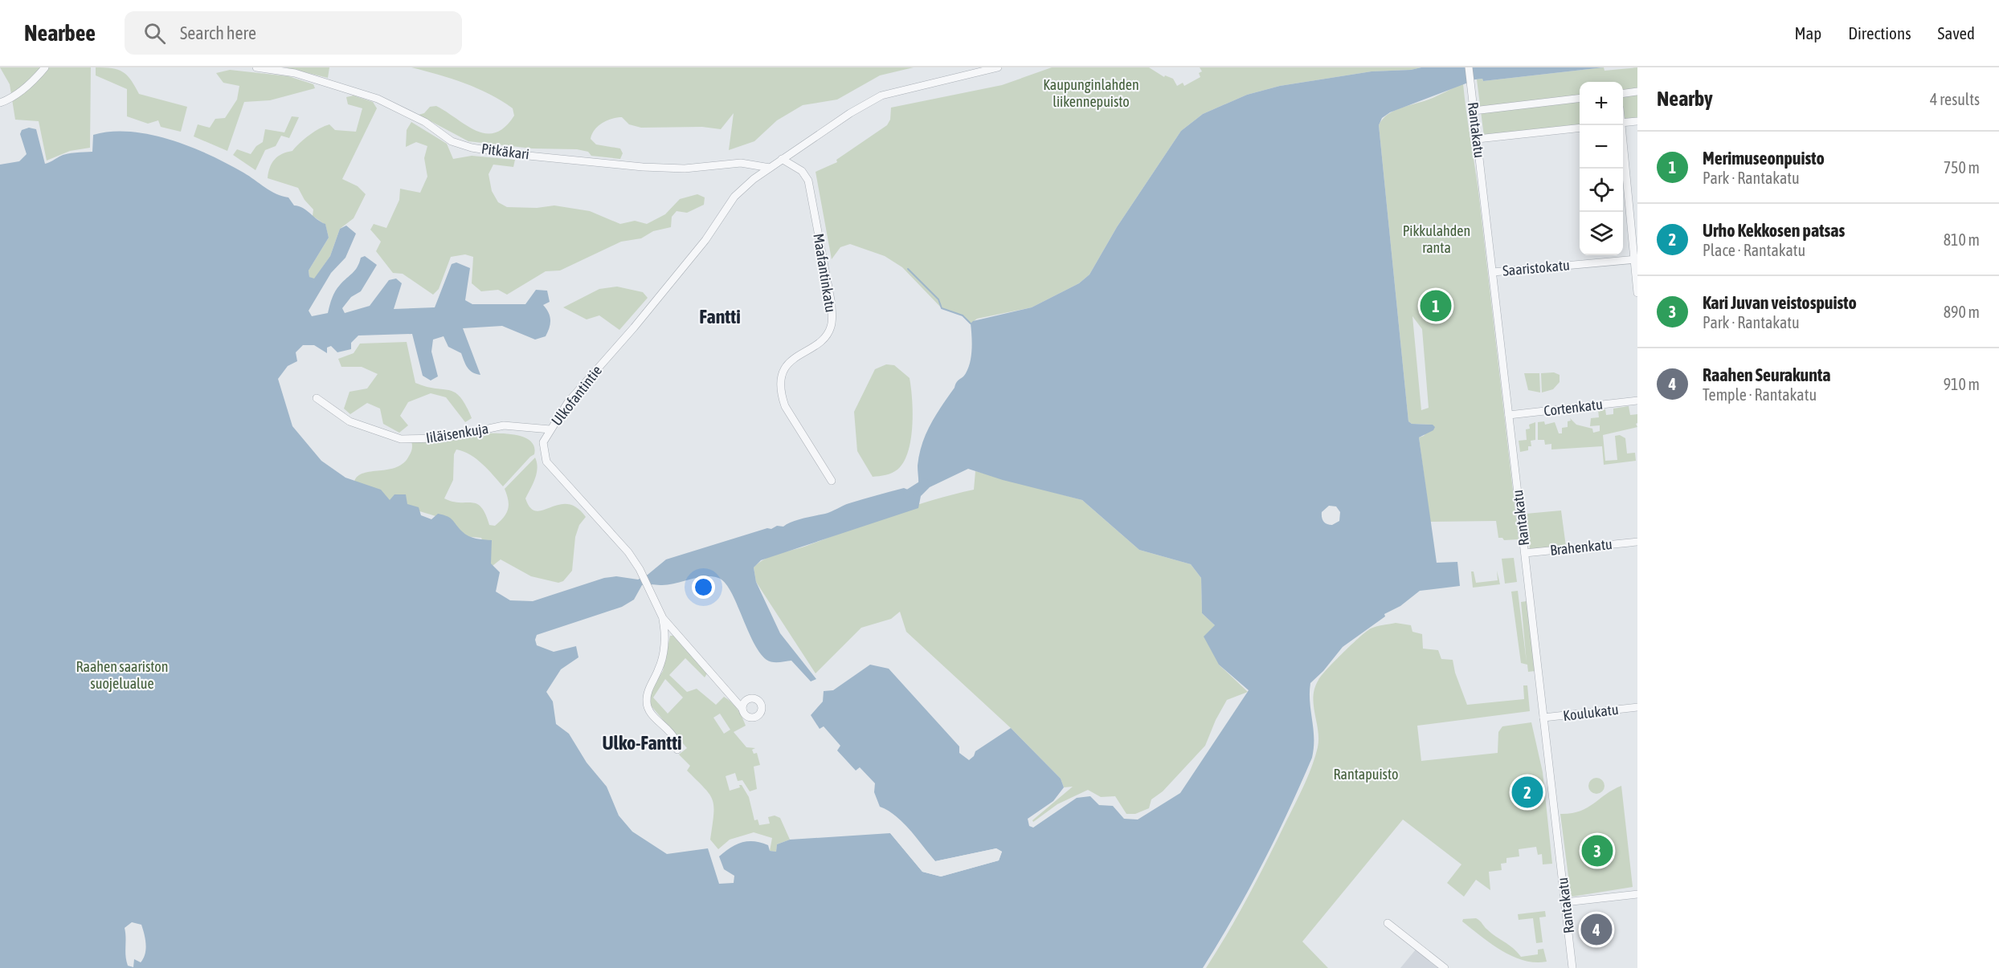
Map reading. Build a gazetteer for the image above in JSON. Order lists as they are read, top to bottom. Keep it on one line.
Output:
{"streets":{"street":["Rantakatu","Pitkäkari","Saaristokatu","Maafantinkatu","Ulkofantintie","Cortenkatu","Iiläisenkuja","Brahenkatu","Koulukatu"]},"crossings":[["Rantakatu","Saaristokatu"],["Rantakatu","Cortenkatu"],["Rantakatu","Brahenkatu"],["Rantakatu","Koulukatu"],["Pitkäkari","Ulkofantintie"],["Maafantinkatu","Ulkofantintie"],["Ulkofantintie","Iiläisenkuja"]],"districts":["Fantti","Ulko-Fantti"],"parks":["Kaupunginlahden liikennepuisto","Pikkulahden ranta","Raahen saariston suojelualue","Rantapuisto"],"page":{"header":"Nearbee","search":"Search here","nav":["Map","Directions","Saved"],"heading":["Nearby","4 results"],"map_buttons":["+","−"],"list":[{"mark":"1","name":"Merimuseonpuisto","note":"Park · Rantakatu","value":"750 m"},{"mark":"2","name":"Urho Kekkosen patsas","note":"Place · Rantakatu","value":"810 m"},{"mark":"3","name":"Kari Juvan veistospuisto","note":"Park · Rantakatu","value":"890 m"},{"mark":"4","name":"Raahen Seurakunta","note":"Temple · Rantakatu","value":"910 m"}],"pins":["1","2","3","4"]}}
